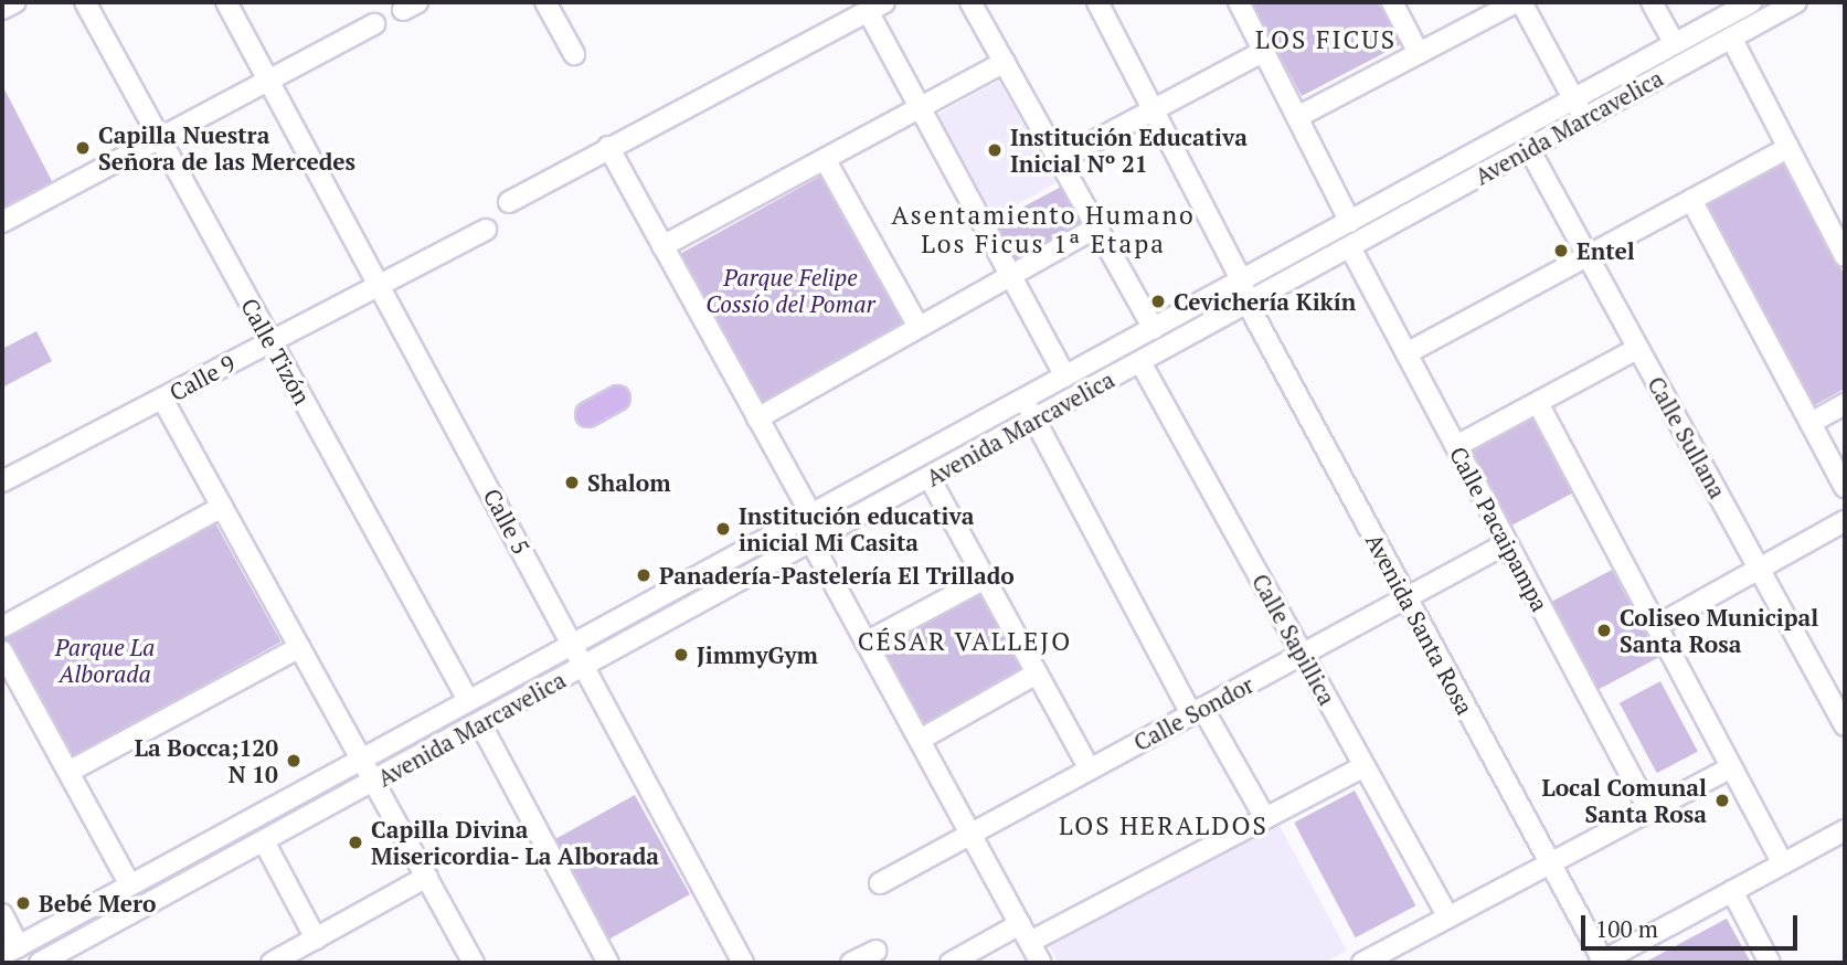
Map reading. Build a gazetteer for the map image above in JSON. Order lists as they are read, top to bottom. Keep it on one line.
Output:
{"streets":{"street":["Avenida Marcavelica","Calle Tizón","Calle 9","Calle Sullana","Calle 5","Calle Pacaipampa","Avenida Santa Rosa","Calle Sapillica","Calle Sondor"]},"crossings":[["Avenida Marcavelica","Calle Tizón"],["Avenida Marcavelica","Calle Sullana"],["Avenida Marcavelica","Calle 5"],["Avenida Marcavelica","Calle Pacaipampa"],["Avenida Marcavelica","Avenida Santa Rosa"],["Avenida Marcavelica","Calle Sapillica"],["Calle Tizón","Calle 9"],["Calle 9","Calle 5"],["Calle Pacaipampa","Calle Sondor"],["Avenida Santa Rosa","Calle Sondor"],["Calle Sapillica","Calle Sondor"]],"districts":["LOS FICUS","Asentamiento Humano Los Ficus 1ª Etapa","CÉSAR VALLEJO","LOS HERALDOS"],"parks":["Parque Felipe Cossío del Pomar","Parque La Alborada"],"places":["Capilla Nuestra Señora de las Mercedes","Institución Educativa Inicial Nº 21","Entel","Cevichería Kikín","Shalom","Institución educativa inicial Mi Casita","Panadería-Pastelería El Trillado","Coliseo Municipal Santa Rosa","JimmyGym","La Bocca;120 N 10","Local Comunal Santa Rosa","Capilla Divina Misericordia- La Alborada","Bebé Mero"],"scale_bar":"100 m"}
